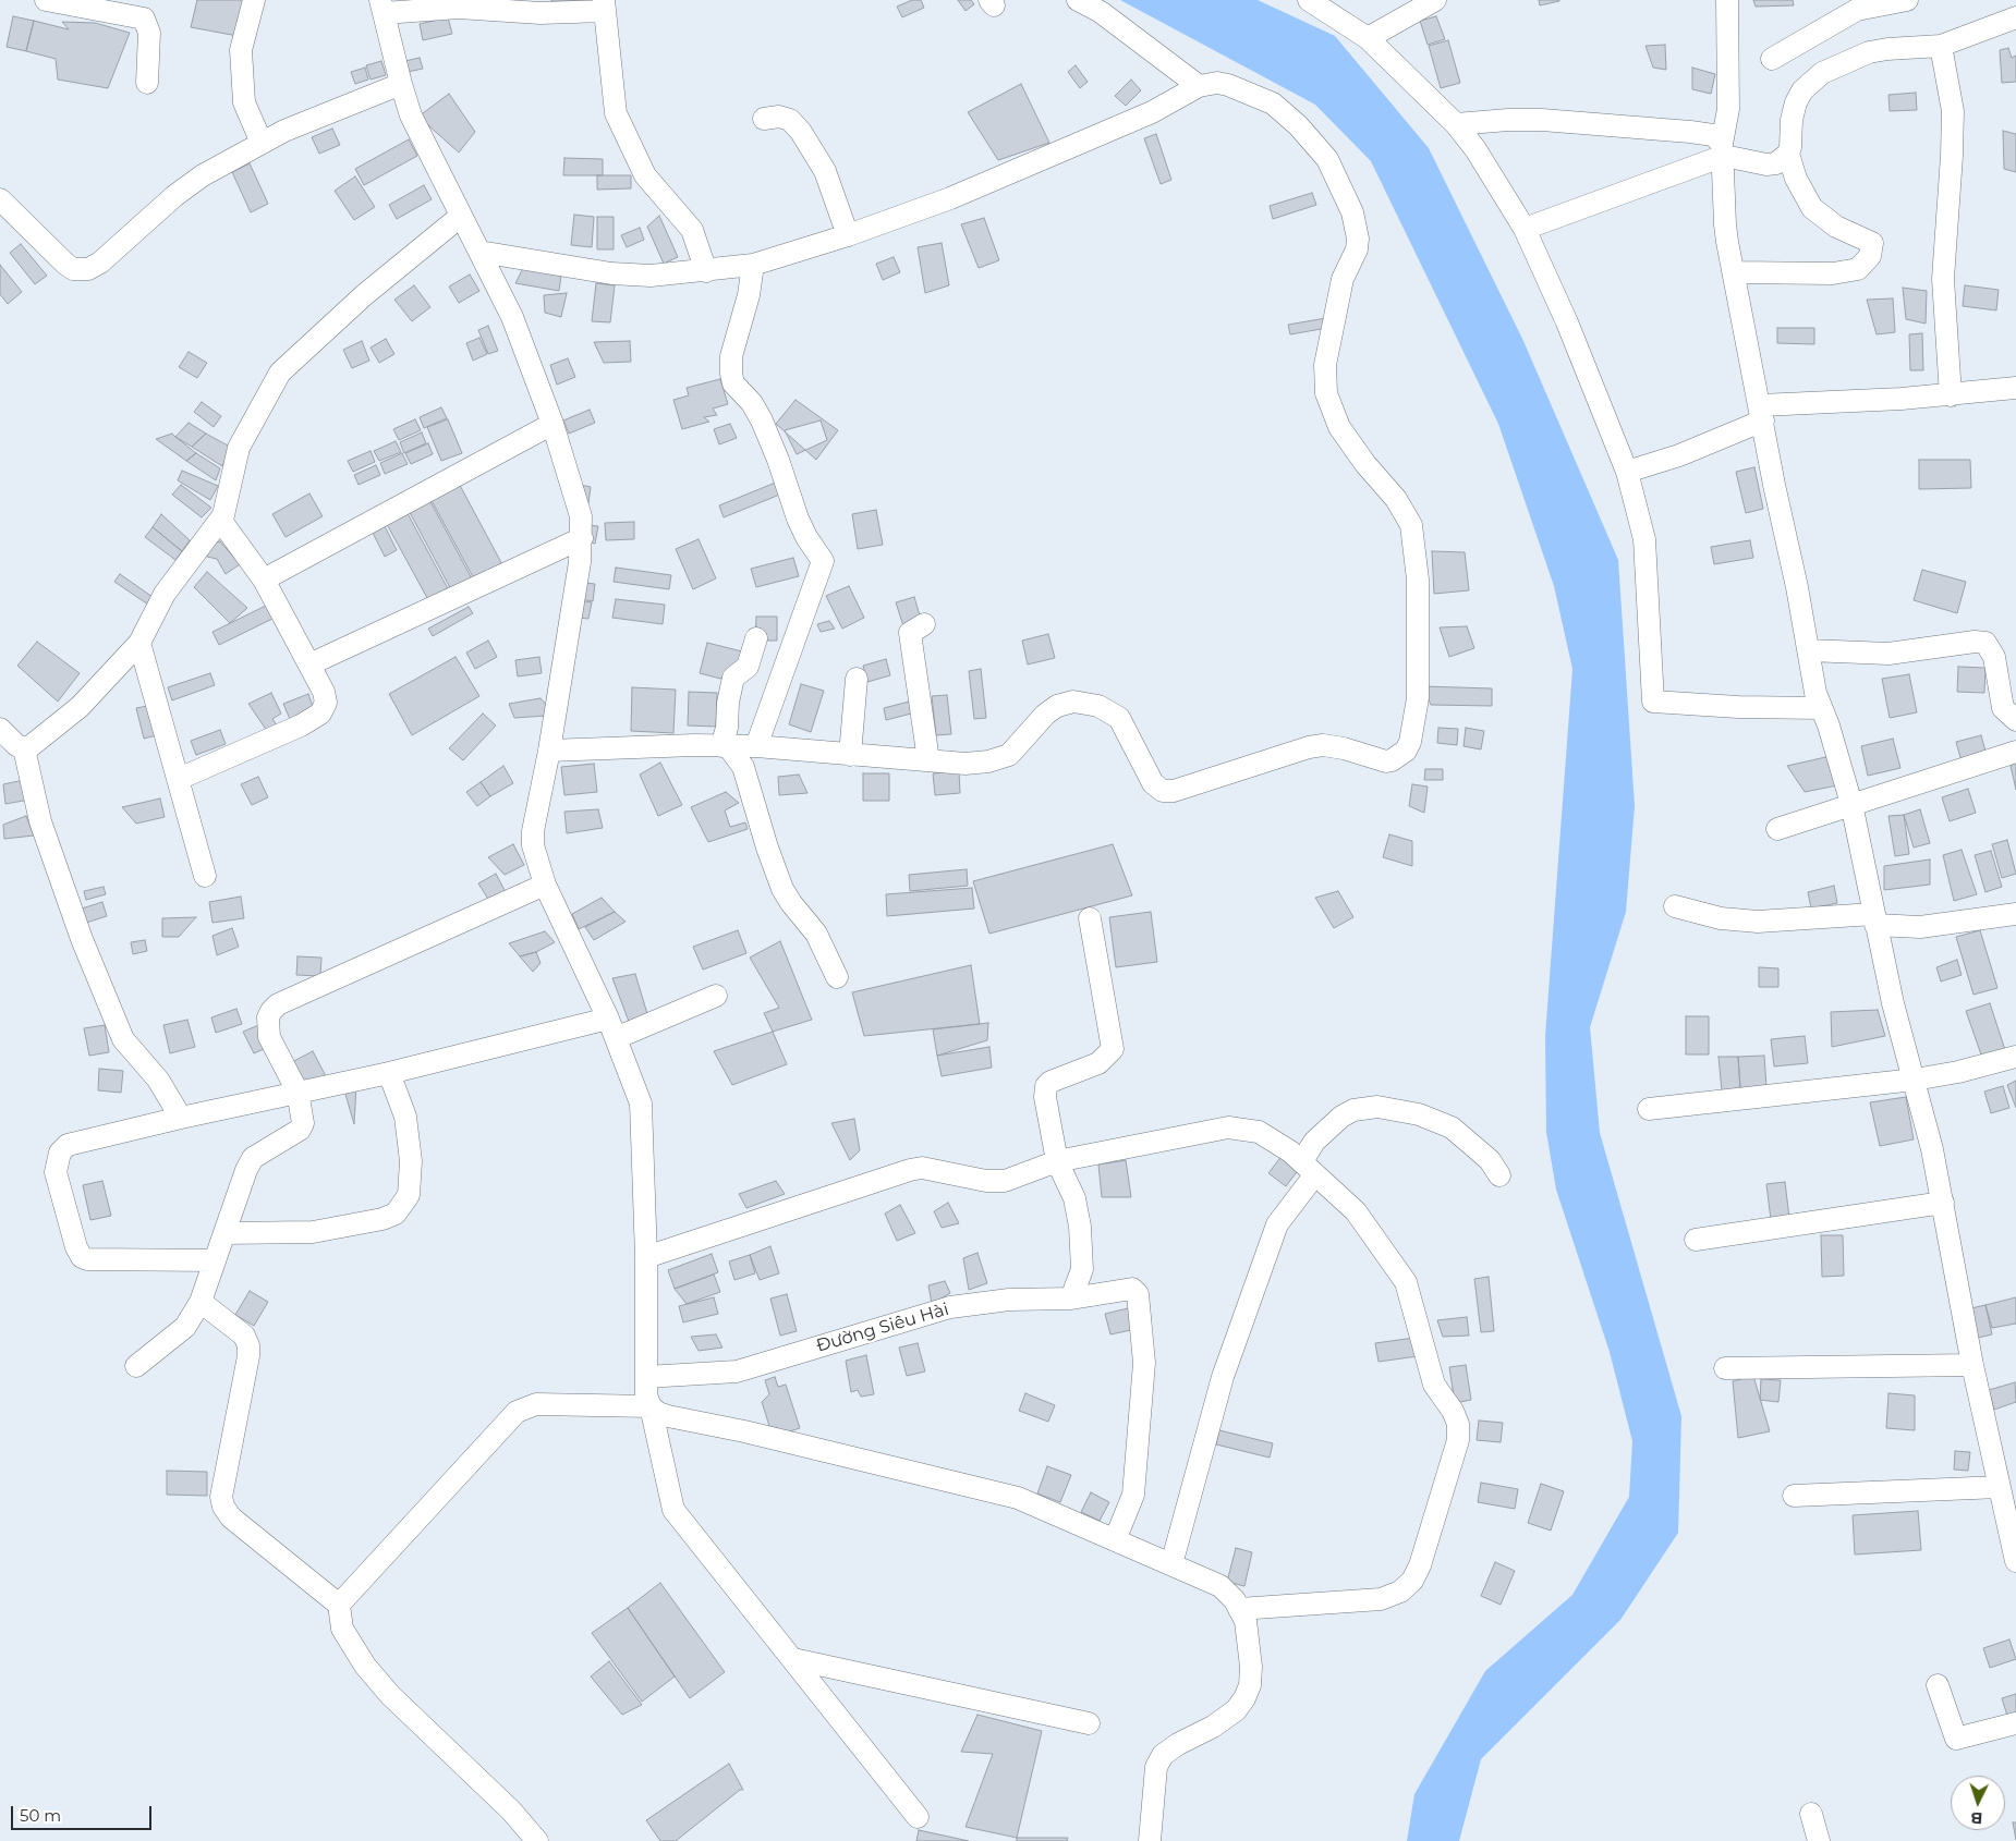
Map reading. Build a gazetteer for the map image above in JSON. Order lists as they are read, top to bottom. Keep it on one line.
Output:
{"streets":{"street":["Đường Siêu Hài"]},"scale_bar":"50 m","north":"bottom"}
